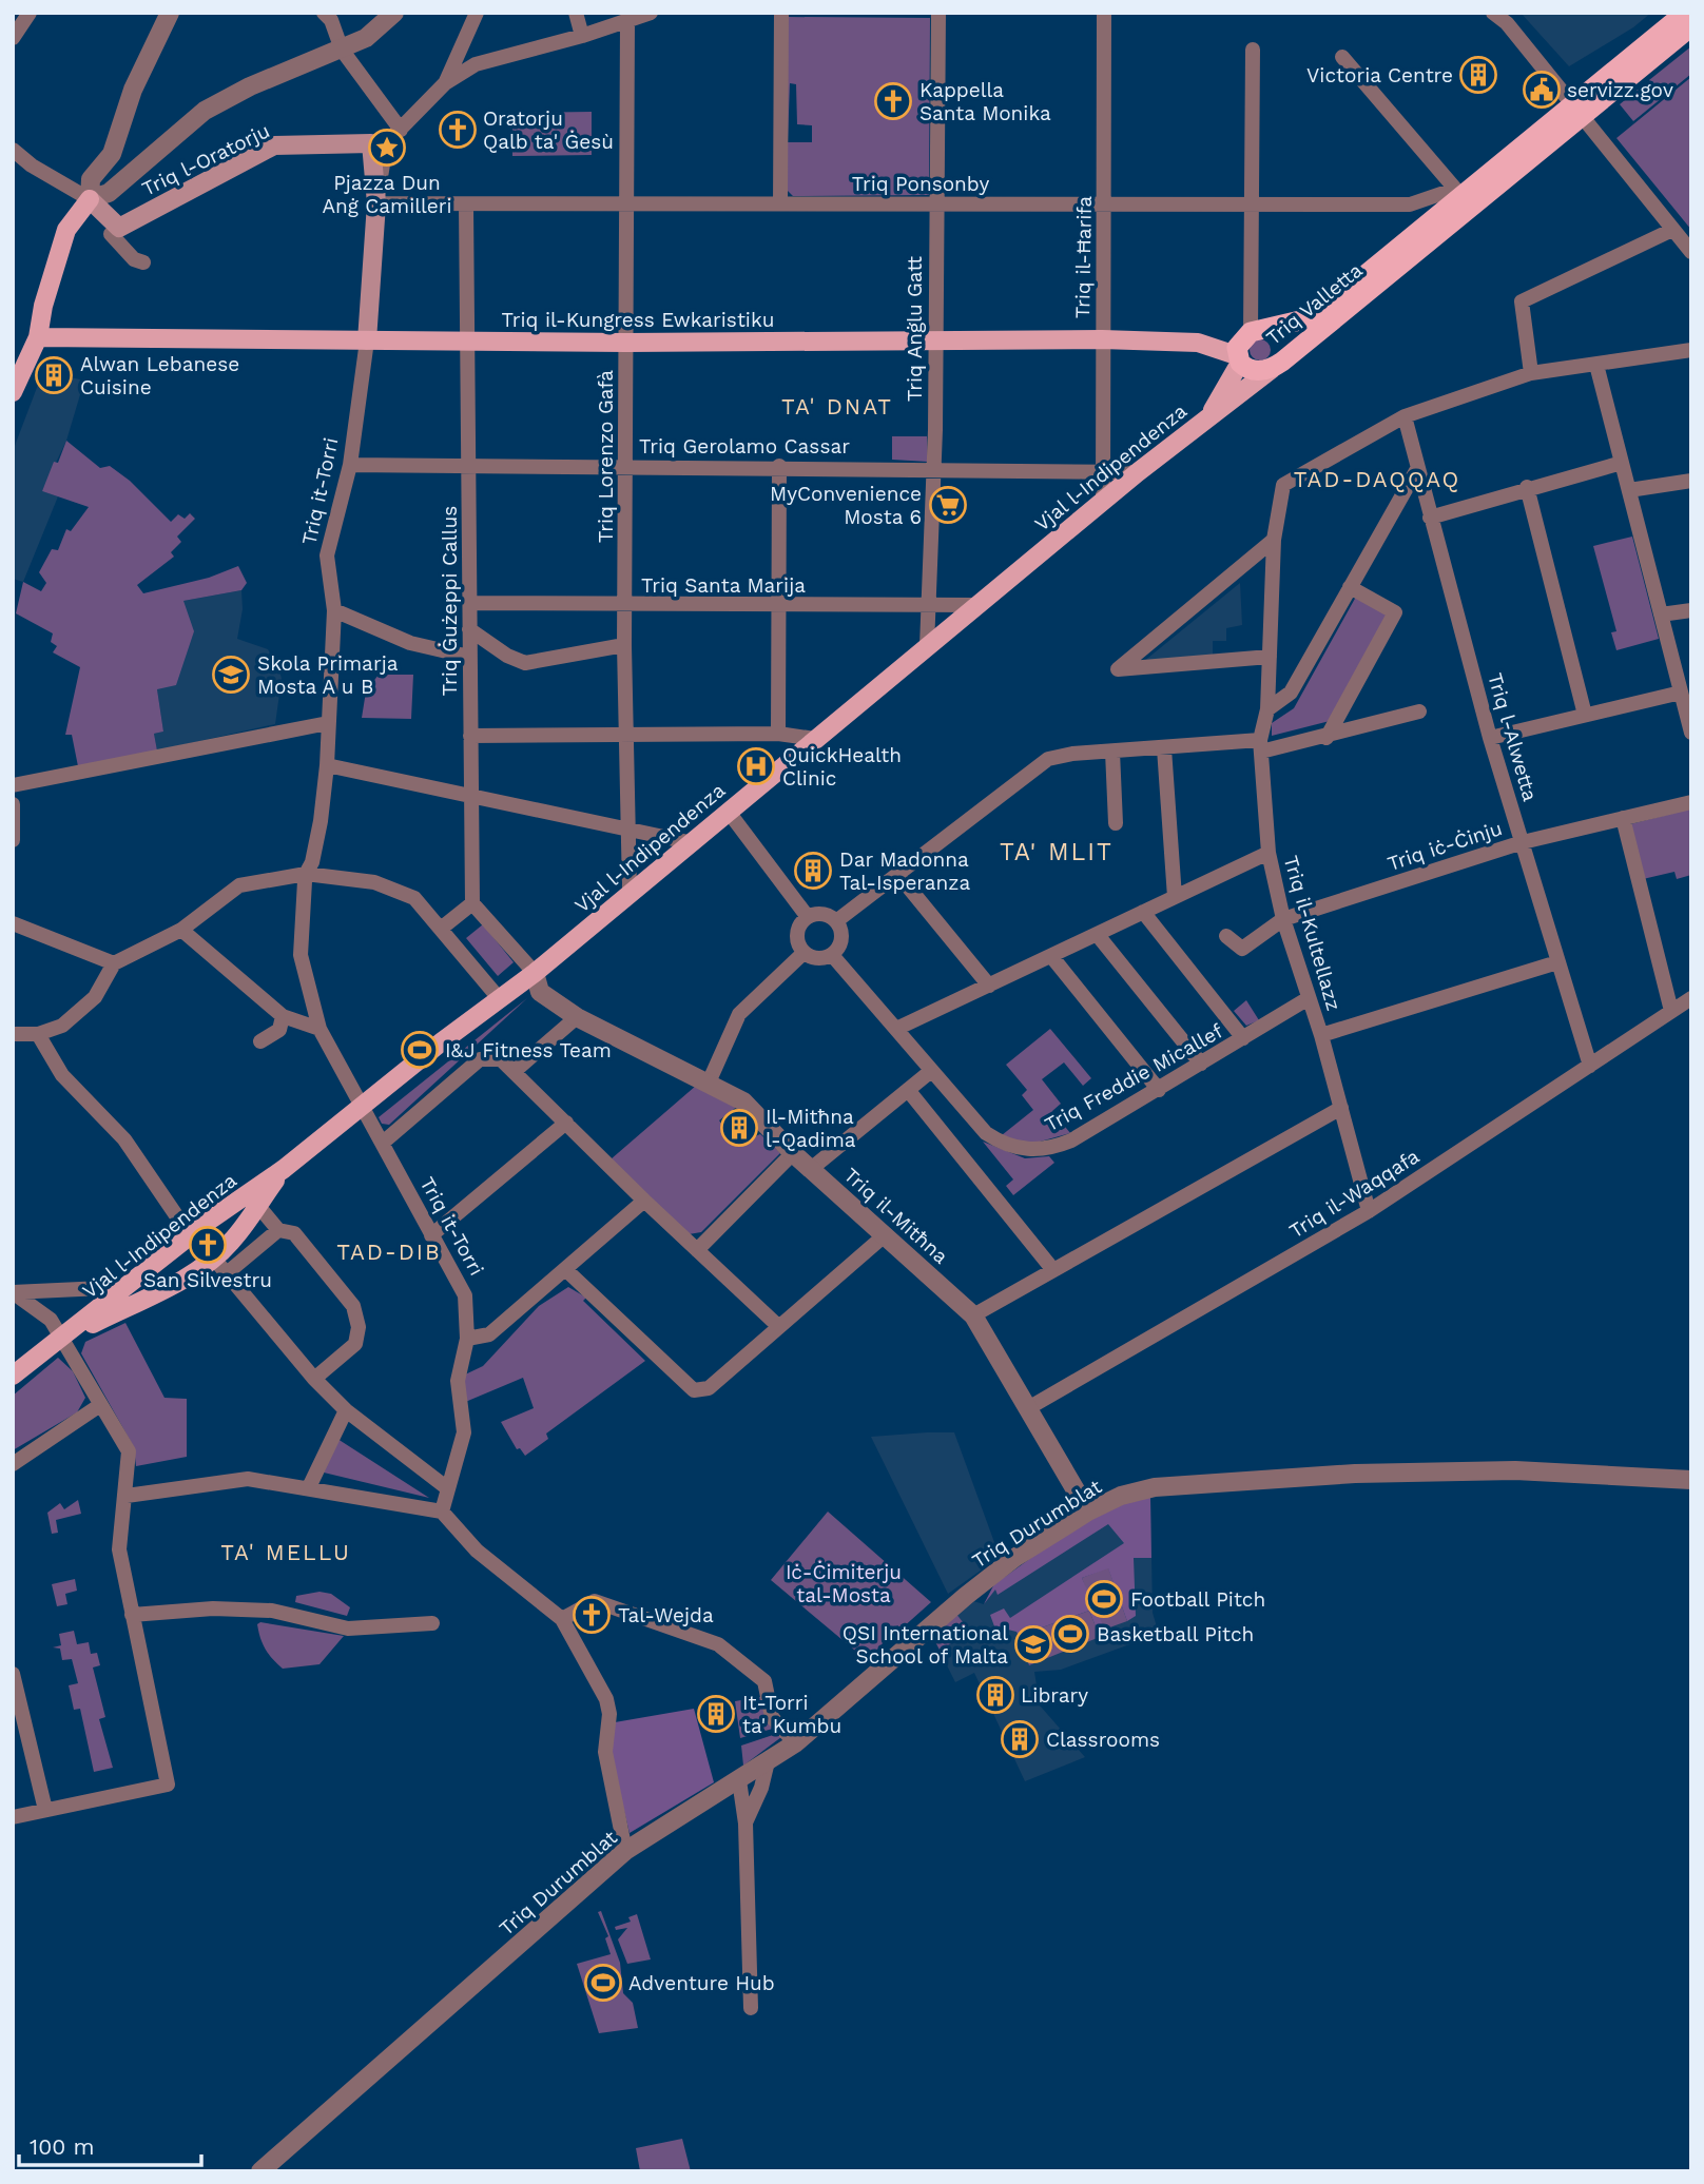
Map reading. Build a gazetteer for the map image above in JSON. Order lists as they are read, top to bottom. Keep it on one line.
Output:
{"streets":{"highway":["Triq Valletta"],"main road":["Triq l-Oratorju","Triq il-Kungress Ewkaristiku","Vjal l-Indipendenza","Triq it-Torri"],"street":["Triq Ponsonby","Triq il-Ħarifa","Triq Anġlu Gatt","Triq Gerolamo Cassar","Triq Lorenzo Gafà","Triq Santa Marija","Triq Ġużeppi Callus","Triq l-Alwetta","Triq iċ-Ċinju","Triq il-Kultellazz","Triq Freddie Micallef","Triq il-Waqqafa","Triq il-Mitħna","Triq Durumblat"]},"crossings":[["Triq l-Oratorju","Triq it-Torri"],["Triq Ponsonby","Triq il-Ħarifa"],["Triq Ponsonby","Triq Valletta"],["Triq Ponsonby","Triq Anġlu Gatt"],["Triq Ponsonby","Triq Lorenzo Gafà"],["Triq Ponsonby","Triq it-Torri"],["Triq Ponsonby","Triq Ġużeppi Callus"],["Triq il-Ħarifa","Triq il-Kungress Ewkaristiku"],["Triq il-Ħarifa","Triq Gerolamo Cassar"],["Triq il-Ħarifa","Vjal l-Indipendenza"],["Triq Valletta","Triq il-Kungress Ewkaristiku"],["Triq Valletta","Vjal l-Indipendenza"],["Triq il-Kungress Ewkaristiku","Triq Anġlu Gatt"],["Triq il-Kungress Ewkaristiku","Triq Lorenzo Gafà"],["Triq il-Kungress Ewkaristiku","Vjal l-Indipendenza"],["Triq il-Kungress Ewkaristiku","Triq it-Torri"],["Triq il-Kungress Ewkaristiku","Triq Ġużeppi Callus"],["Triq Anġlu Gatt","Triq Gerolamo Cassar"],["Triq Anġlu Gatt","Vjal l-Indipendenza"],["Triq Anġlu Gatt","Triq Santa Marija"],["Triq Gerolamo Cassar","Triq Lorenzo Gafà"],["Triq Gerolamo Cassar","Vjal l-Indipendenza"],["Triq Gerolamo Cassar","Triq it-Torri"],["Triq Gerolamo Cassar","Triq Ġużeppi Callus"],["Triq Lorenzo Gafà","Vjal l-Indipendenza"],["Triq Lorenzo Gafà","Triq Santa Marija"],["Vjal l-Indipendenza","Triq it-Torri"],["Vjal l-Indipendenza","Triq Santa Marija"],["Vjal l-Indipendenza","Triq il-Mitħna"],["Triq Santa Marija","Triq Ġużeppi Callus"],["Triq l-Alwetta","Triq iċ-Ċinju"],["Triq l-Alwetta","Triq il-Kultellazz"],["Triq l-Alwetta","Triq il-Waqqafa"],["Triq iċ-Ċinju","Triq il-Kultellazz"],["Triq il-Kultellazz","Triq Freddie Micallef"],["Triq il-Kultellazz","Triq il-Waqqafa"],["Triq il-Waqqafa","Triq il-Mitħna"],["Triq il-Mitħna","Triq Durumblat"]],"districts":["TA' DNAT","TAD-DAQQAQ","TA' MLIT","TAD-DIB","TA' MELLU"],"parks":["Iċ-Ċimiterju tal-Mosta"],"places":{"building":["Victoria Centre","Alwan Lebanese Cuisine","Dar Madonna Tal-Isperanza","Il-Mitħna l-Qadima","Library","It-Torri ta' Kumbu","Classrooms"],"public building":["servizz.gov"],"church":["Kappella Santa Monika","Oratorju Qalb ta' Ġesù","San Silvestru","Tal-Wejda"],"place":["Pjazza Dun Anġ Camilleri"],"supermarket":["MyConvenience Mosta 6"],"school or university":["Skola Primarja Mosta A u B","QSI International School of Malta"],"hospital":["QuickHealth Clinic"],"sports":["I&J Fitness Team","Football Pitch","Basketball Pitch","Adventure Hub"]},"scale_bar":"100 m"}
